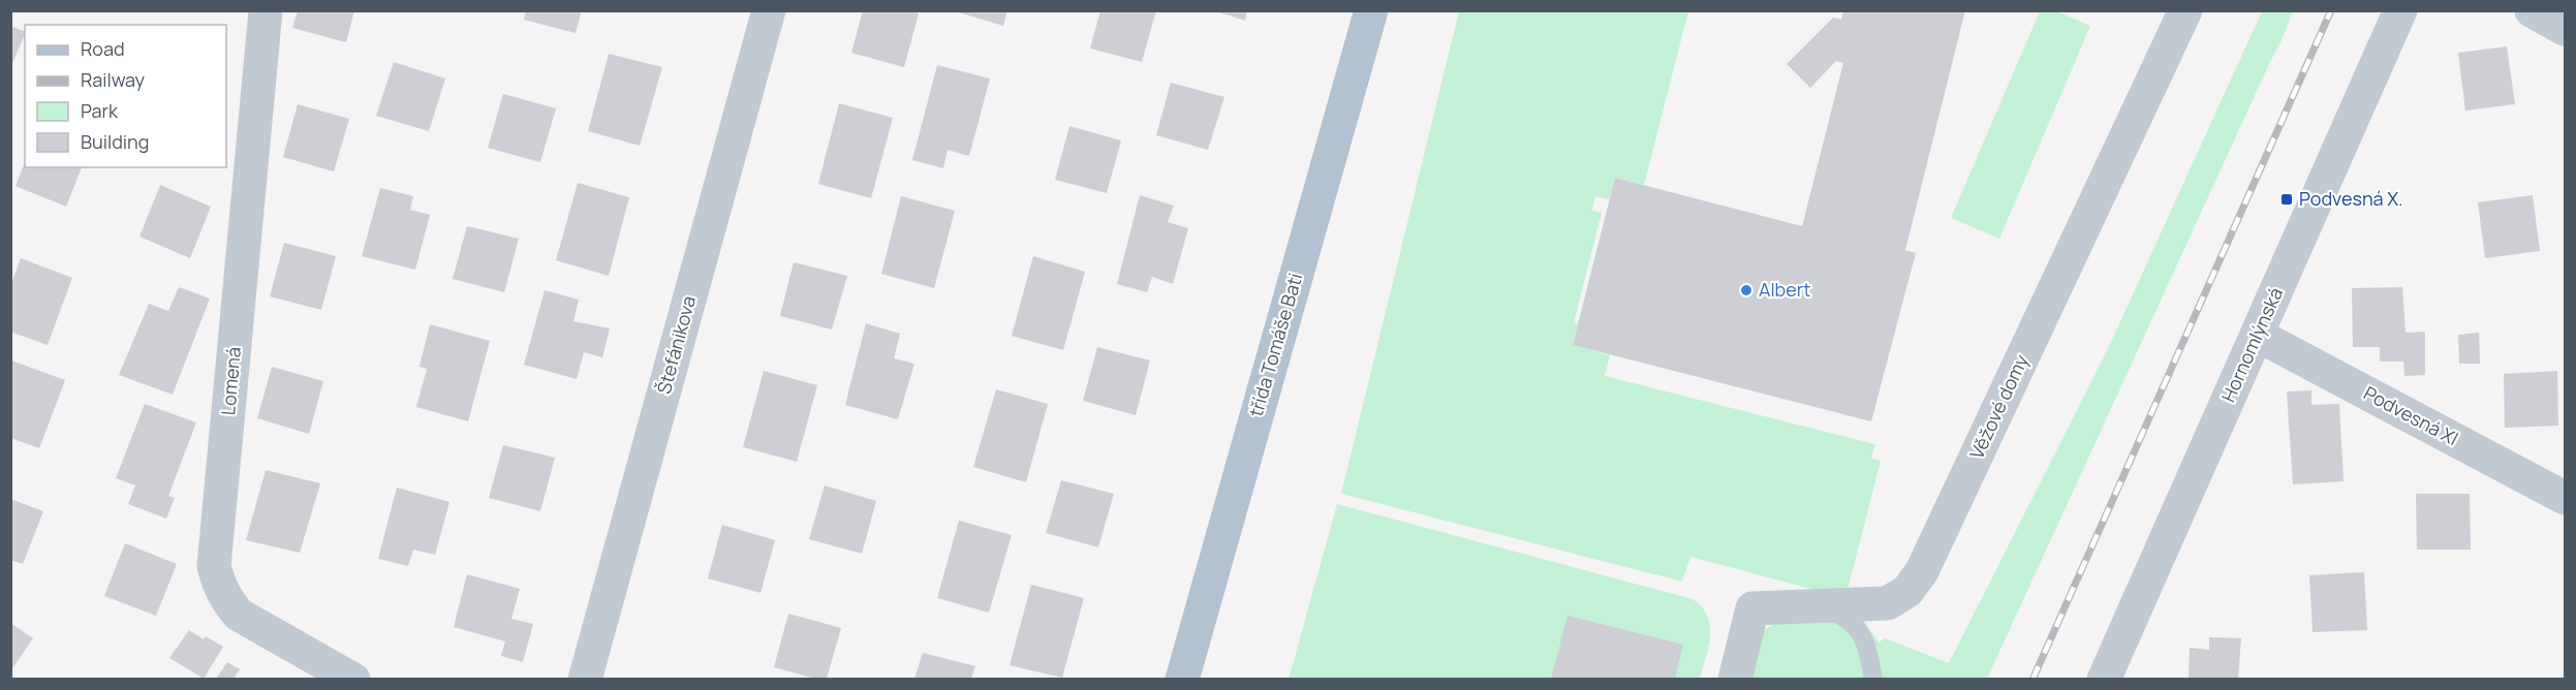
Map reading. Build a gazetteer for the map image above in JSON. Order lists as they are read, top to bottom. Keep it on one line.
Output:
{"streets":{"main road":["třída Tomáše Bati"],"street":["Štefánikova","Hornomlýnská","Lomená","Věžové domy","Podvesná XI"]},"crossings":[["Hornomlýnská","Podvesná XI"]],"places":{"transit":["Podvesná X."],"other":["Albert"]},"legend":["Road","Railway","Park","Building"]}
